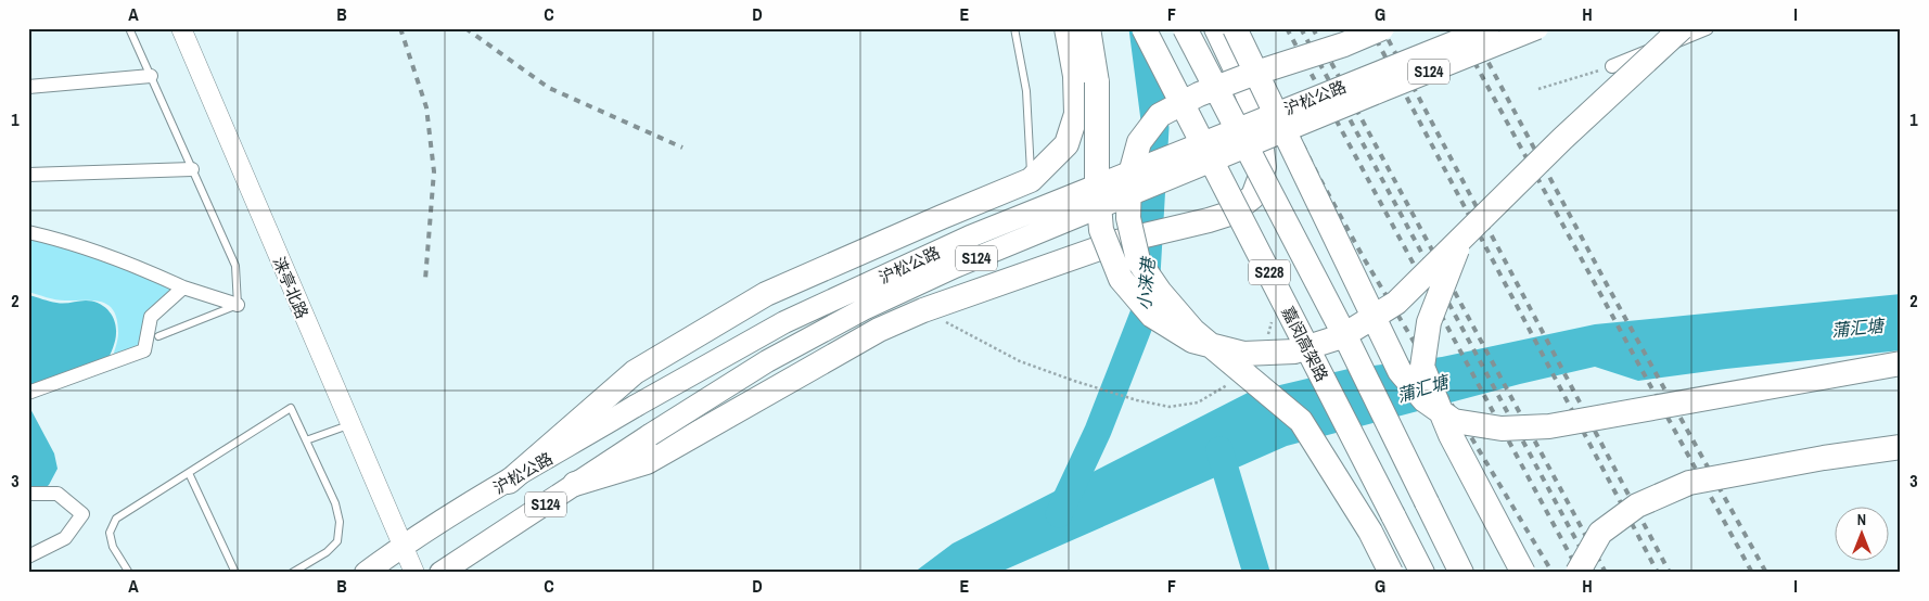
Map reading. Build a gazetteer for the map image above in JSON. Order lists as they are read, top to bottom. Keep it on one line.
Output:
{"streets":{"highway":["S228","嘉闵高架路"],"main road":["S124","沪松公路"],"street":["涞亭北路"]},"crossings":[["沪松公路","涞亭北路"]],"water":["小涞港","蒲汇塘"],"north":"top","grid":{"columns":["A","B","C","D","E","F","G","H","I"],"rows":["1","2","3"]}}
